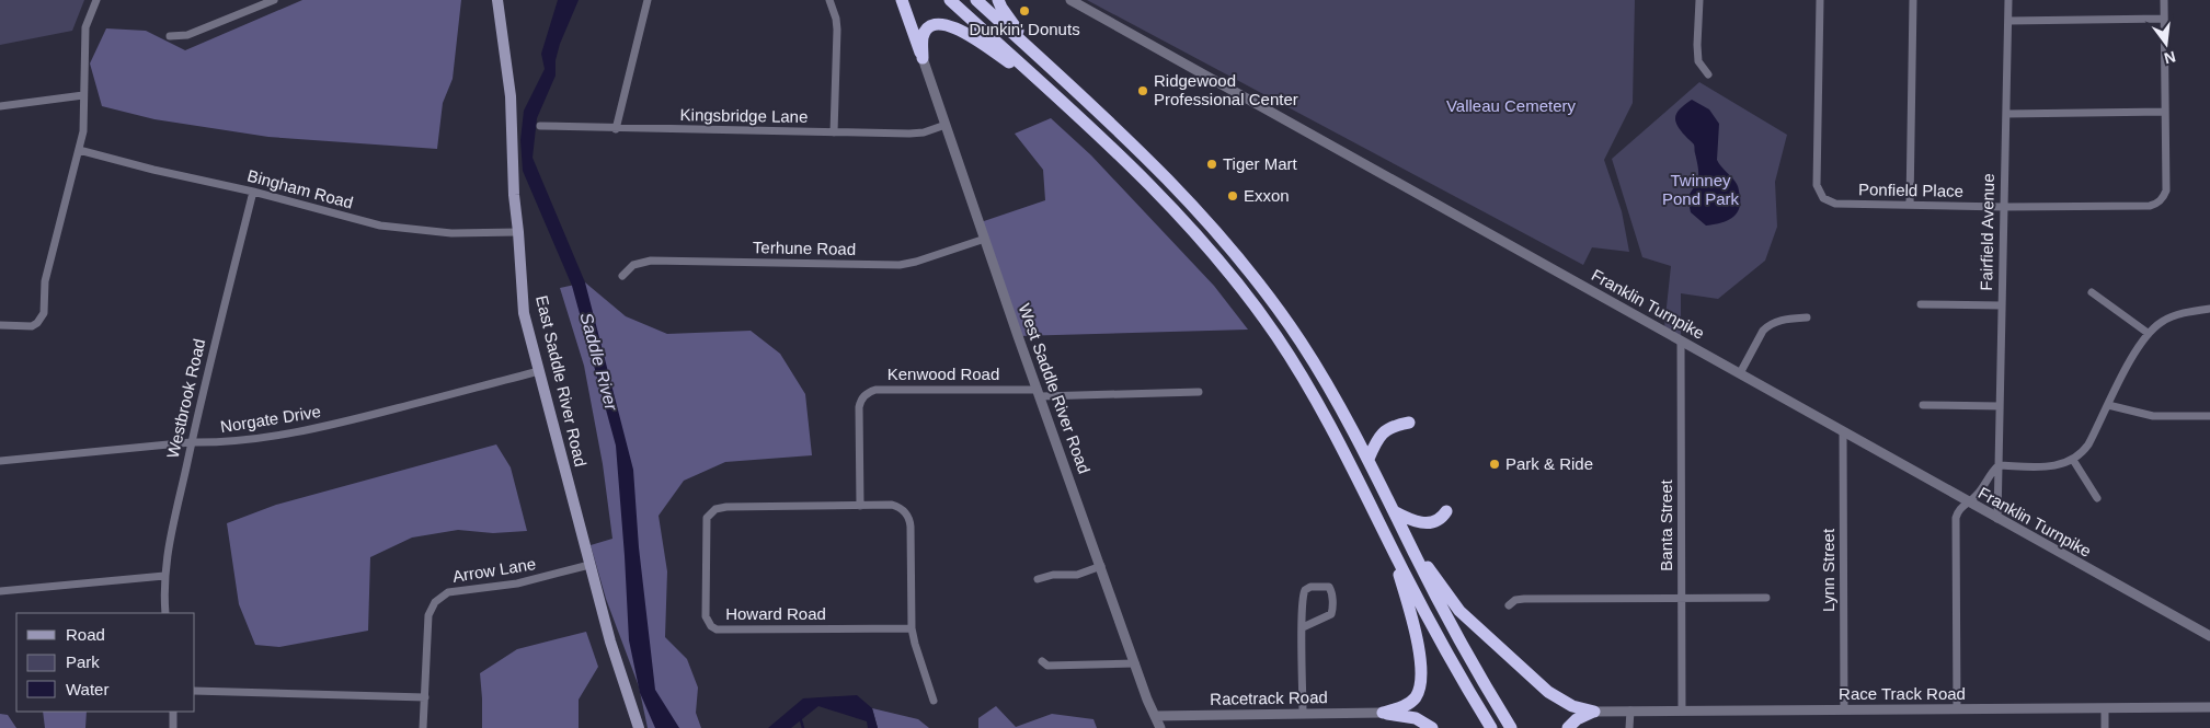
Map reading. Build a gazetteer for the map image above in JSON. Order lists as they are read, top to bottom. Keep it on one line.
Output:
{"streets":{"main road":["East Saddle River Road"],"street":["Kingsbridge Lane","Bingham Road","Ponfield Place","Fairfield Avenue","Terhune Road","Franklin Turnpike","Kenwood Road","West Saddle River Road","Westbrook Road","Norgate Drive","Banta Street","Arrow Lane","Lynn Street","Howard Road","Race Track Road","Racetrack Road"]},"crossings":[["Kingsbridge Lane","West Saddle River Road"],["Bingham Road","East Saddle River Road"],["Bingham Road","Westbrook Road"],["Ponfield Place","Fairfield Avenue"],["Fairfield Avenue","Franklin Turnpike"],["Terhune Road","West Saddle River Road"],["Franklin Turnpike","Banta Street"],["Franklin Turnpike","Lynn Street"],["Kenwood Road","West Saddle River Road"],["Kenwood Road","Howard Road"],["East Saddle River Road","Norgate Drive"],["East Saddle River Road","Arrow Lane"],["West Saddle River Road","Racetrack Road"],["Westbrook Road","Norgate Drive"],["Banta Street","Race Track Road"],["Lynn Street","Race Track Road"]],"water":["Saddle River"],"parks":["Valleau Cemetery","Twinney Pond Park"],"places":["Dunkin' Donuts","Ridgewood Professional Center","Tiger Mart","Exxon","Park & Ride"],"legend":["Road","Park","Water"],"north":"bottom"}
